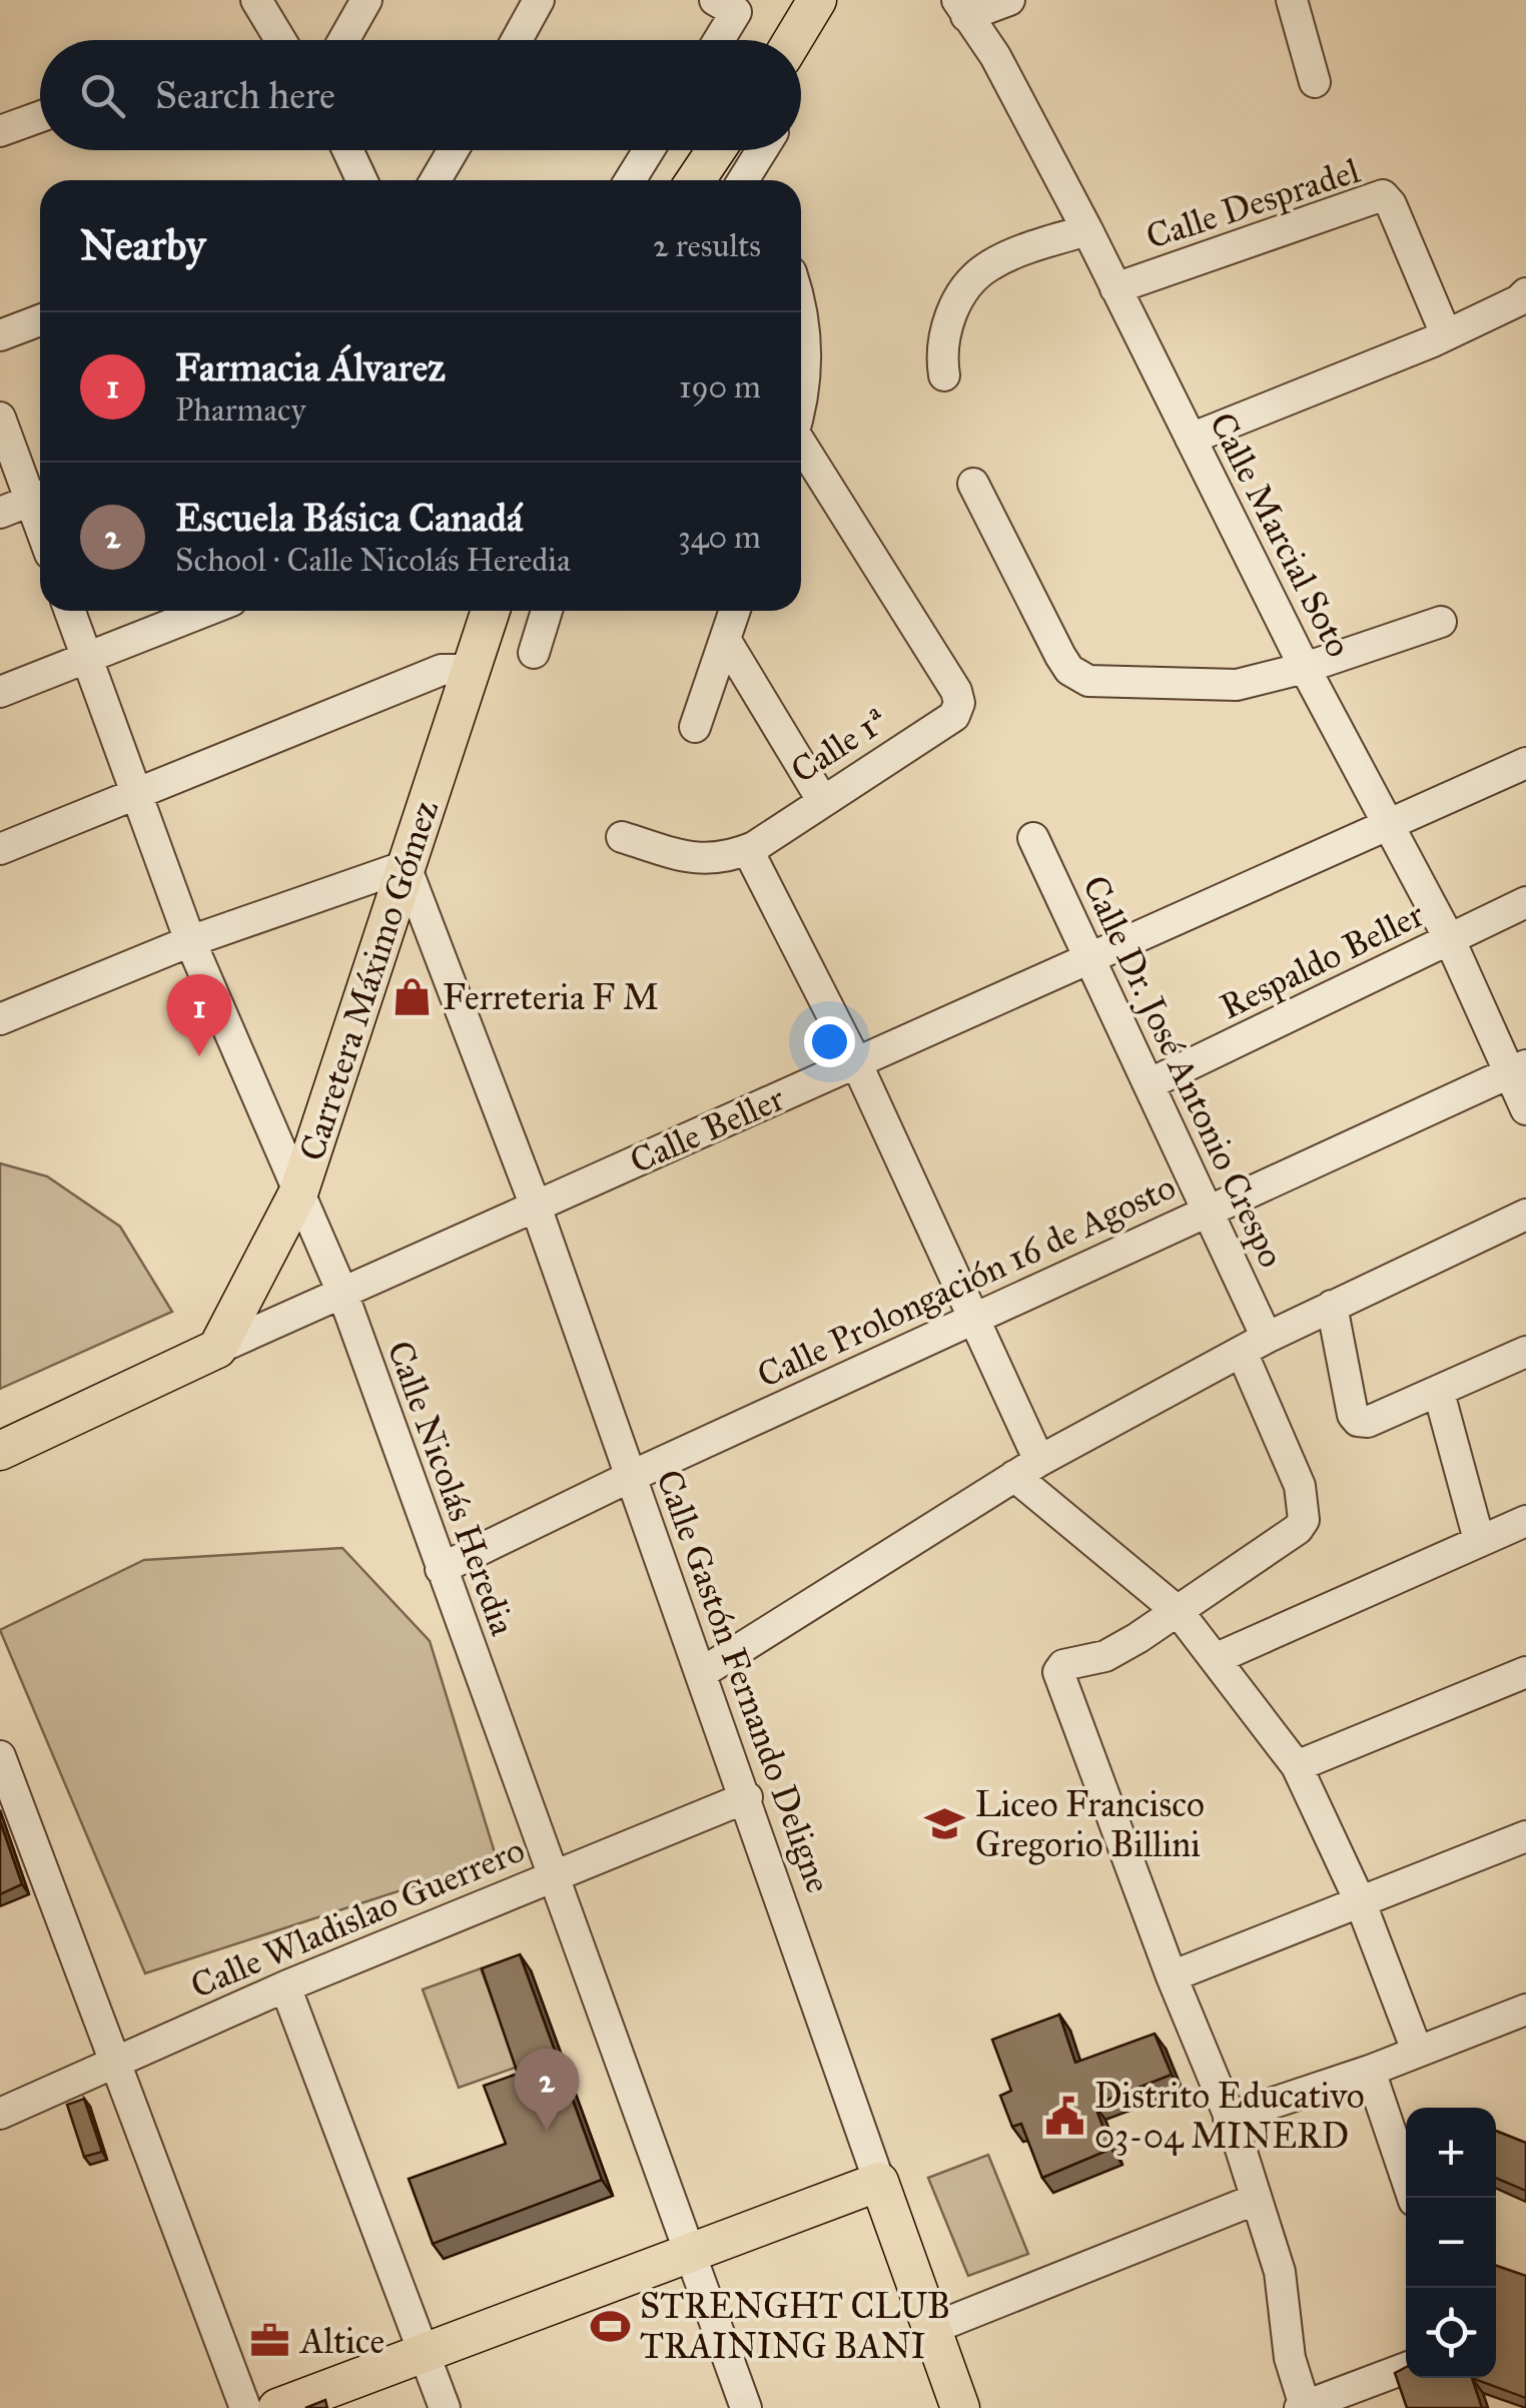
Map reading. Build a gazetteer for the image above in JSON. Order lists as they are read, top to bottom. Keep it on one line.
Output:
{"streets":{"main road":["Carretera Máximo Gómez","Calle Beller"],"street":["Calle Despradel","Calle Marcial Soto","Calle 1ª","Respaldo Beller","Calle Dr. José Antonio Crespo","Calle Prolongación 16 de Agosto","Calle Nicolás Heredia","Calle Gastón Fernando Deligne","Calle Wladislao Guerrero"]},"crossings":[["Calle Despradel","Calle Marcial Soto"],["Calle Marcial Soto","Respaldo Beller"],["Calle Marcial Soto","Calle Beller"],["Calle Marcial Soto","Calle Prolongación 16 de Agosto"],["Respaldo Beller","Calle Dr. José Antonio Crespo"],["Carretera Máximo Gómez","Calle Beller"],["Carretera Máximo Gómez","Calle Nicolás Heredia"],["Carretera Máximo Gómez","Calle Gastón Fernando Deligne"],["Calle Dr. José Antonio Crespo","Calle Beller"],["Calle Dr. José Antonio Crespo","Calle Prolongación 16 de Agosto"],["Calle Beller","Calle Nicolás Heredia"],["Calle Beller","Calle Gastón Fernando Deligne"],["Calle Prolongación 16 de Agosto","Calle Nicolás Heredia"],["Calle Prolongación 16 de Agosto","Calle Gastón Fernando Deligne"],["Calle Nicolás Heredia","Calle Wladislao Guerrero"],["Calle Gastón Fernando Deligne","Calle Wladislao Guerrero"]],"places":{"shop":["Ferreteria F M"],"school or university":["Liceo Francisco Gregorio Billini"],"public building":["Distrito Educativo 03-04 MINERD"],"sports":["STRENGHT CLUB TRAINING BANI"],"office":["Altice"]},"page":{"search":"Search here","heading":["Nearby","2 results"],"list":[{"mark":"1","name":"Farmacia Álvarez","note":"Pharmacy","value":"190 m"},{"mark":"2","name":"Escuela Básica Canadá","note":"School · Calle Nicolás Heredia","value":"340 m"}],"pins":["1","2"],"map_buttons":["+","−"]}}
